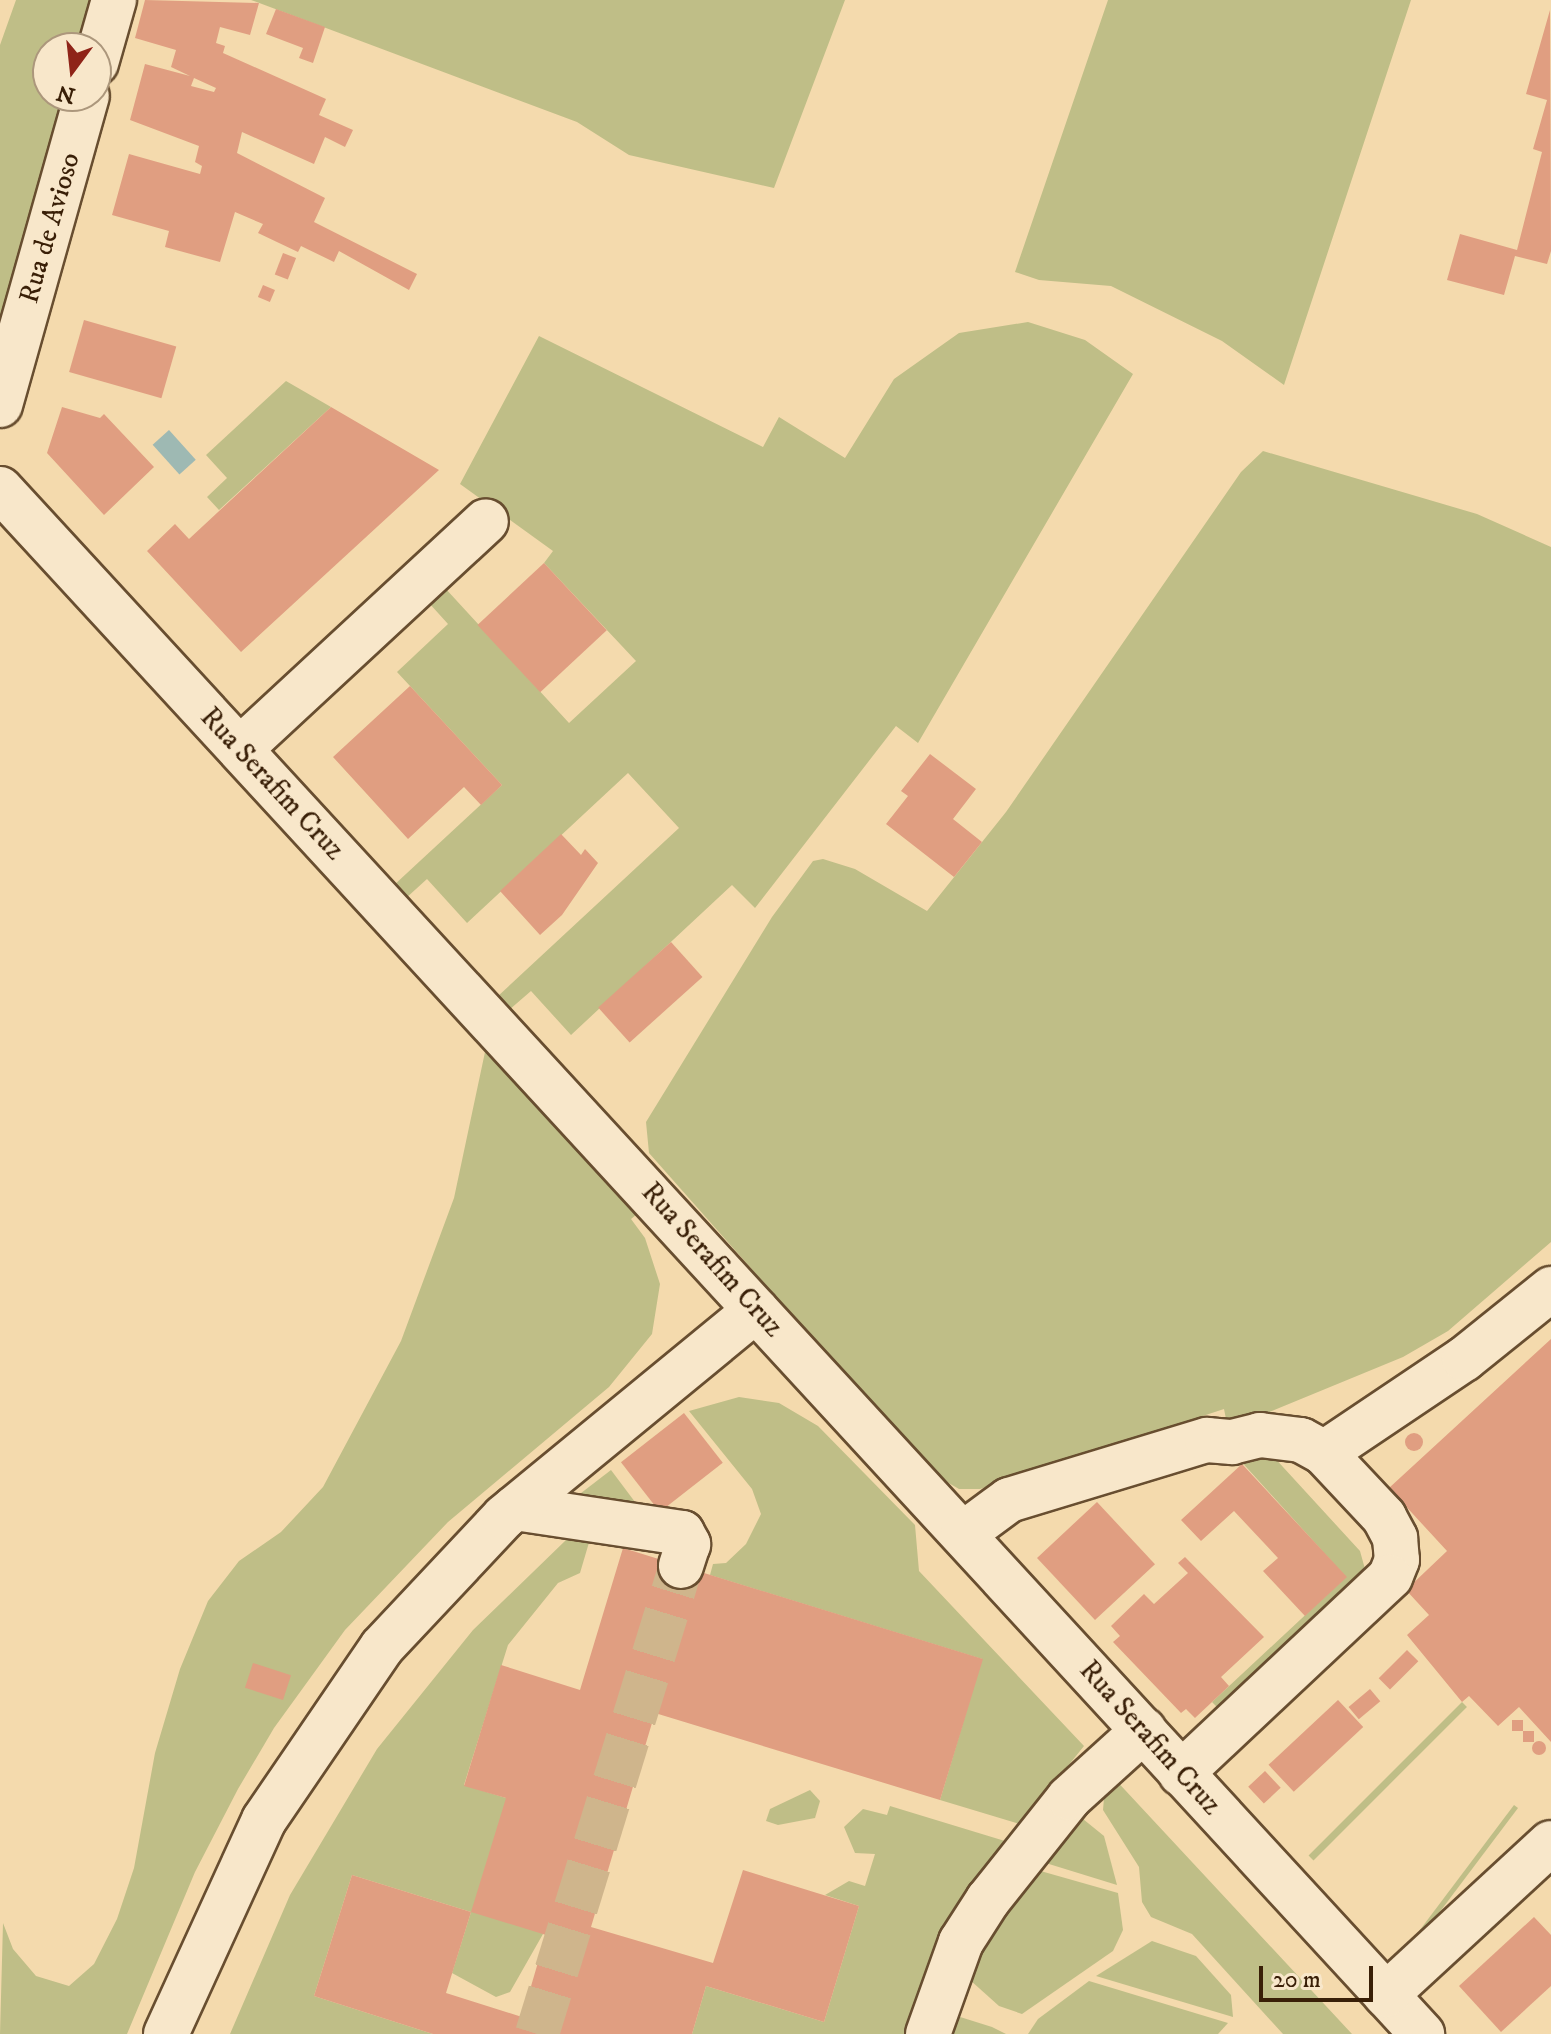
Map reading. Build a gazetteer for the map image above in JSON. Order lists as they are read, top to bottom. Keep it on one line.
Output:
{"streets":{"street":["Rua de Avioso","Rua Serafim Cruz"]},"scale_bar":"20 m","north":"bottom"}
